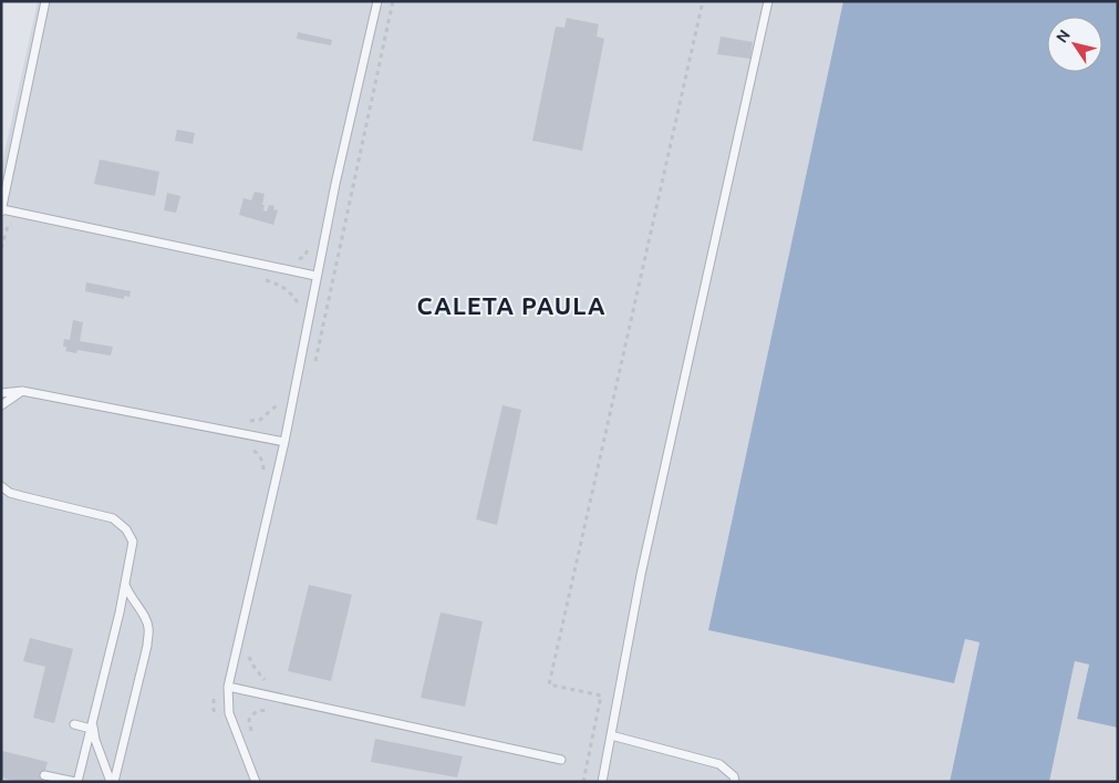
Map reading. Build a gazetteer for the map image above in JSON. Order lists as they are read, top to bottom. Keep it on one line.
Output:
{"districts":["CALETA PAULA"],"north":"top left"}
